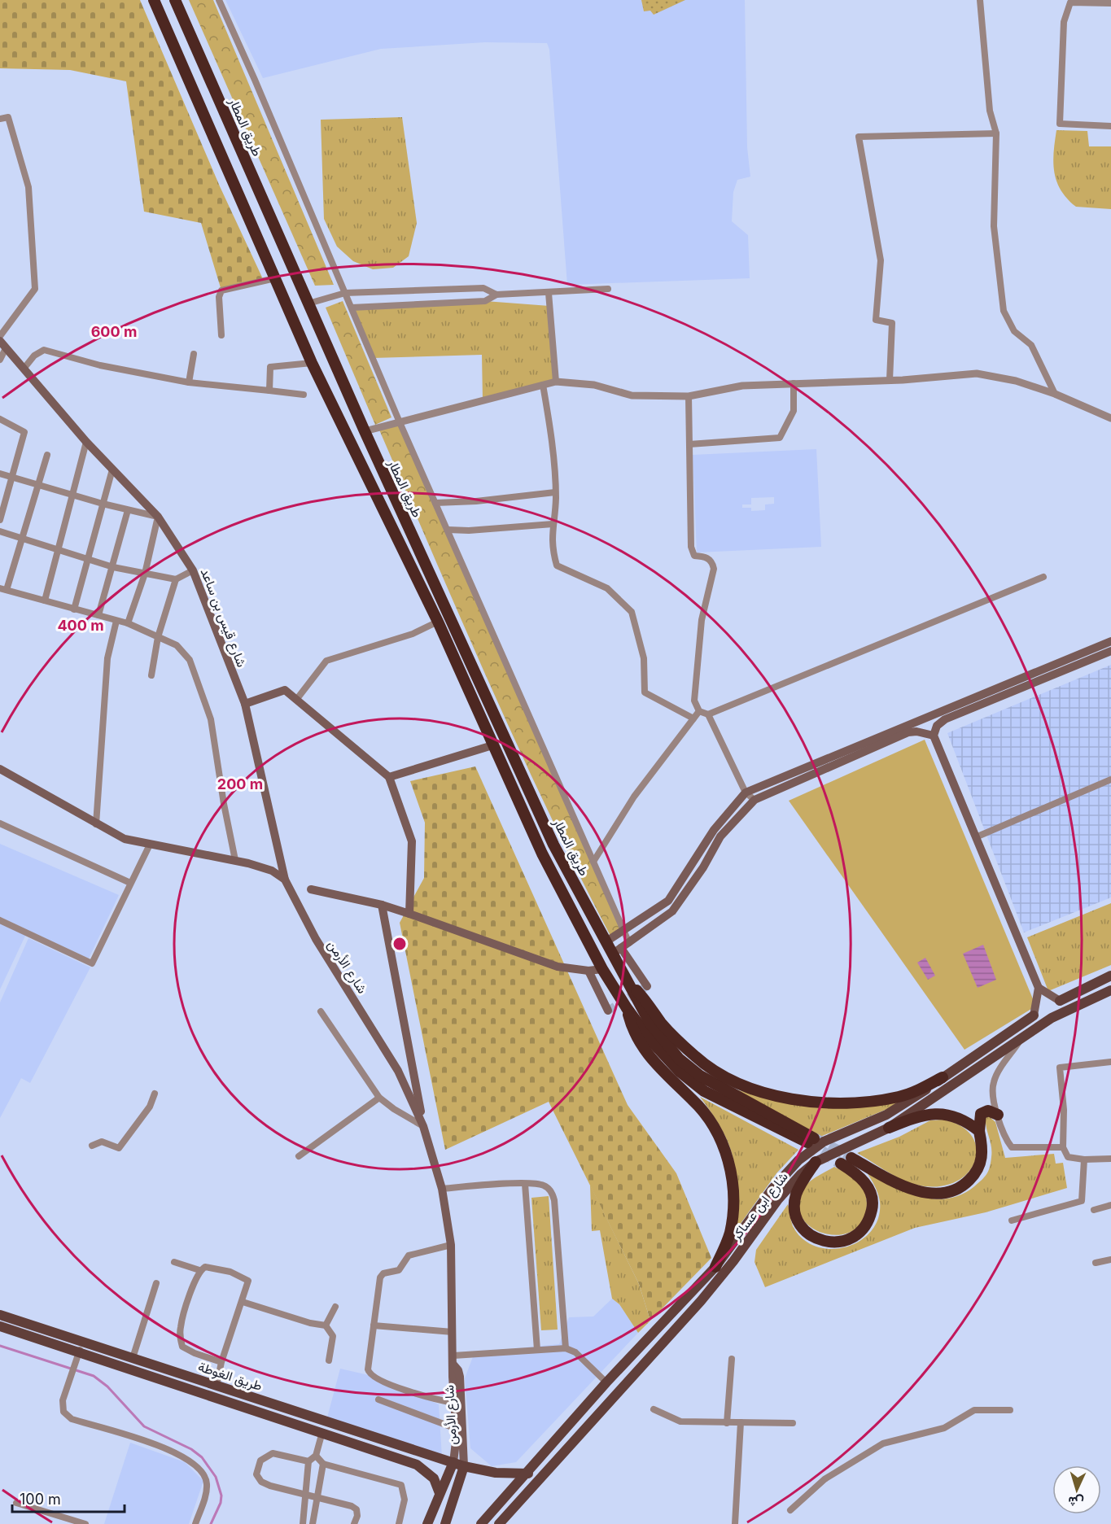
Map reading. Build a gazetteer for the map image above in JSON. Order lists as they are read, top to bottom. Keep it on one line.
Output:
{"streets":{"highway":["طريق المطار"],"main road":["شارع قيس بن ساعد","شارع الأرمن","شارع ابن عساكر","طريق الغوطة"]},"crossings":[["شارع قيس بن ساعد","شارع الأرمن"],["شارع الأرمن","طريق الغوطة"],["شارع ابن عساكر","طريق الغوطة"]],"scale_bar":"100 m","north":"bottom","rings":["600 m","400 m","200 m"]}
